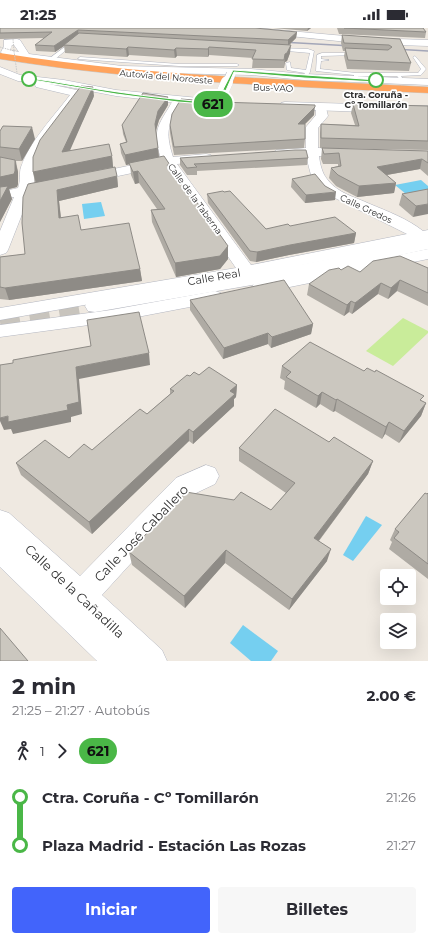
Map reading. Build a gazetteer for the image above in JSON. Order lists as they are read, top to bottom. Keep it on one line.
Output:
{"streets":{"highway":["Autovía del Noroeste","Bus-VAO"],"street":["Calle de la Taberna","Calle Gredos","Calle Real","Calle José Caballero","Calle de la Cañadilla"]},"crossings":[["Calle de la Taberna","Calle Real"],["Calle Gredos","Calle Real"],["Calle José Caballero","Calle de la Cañadilla"]],"places":["Ctra. Coruña - Cº Tomillarón"],"lines":["bus line 621"],"page":{"status":"21:25","on_map":"621","heading":["2 min","21:25 – 21:27 · Autobús","2.00 €"],"legs":["1","621"],"list":[{"name":"Ctra. Coruña - Cº Tomillarón","value":"21:26"},{"name":"Plaza Madrid - Estación Las Rozas","value":"21:27"}],"buttons":["Iniciar","Billetes"]}}
